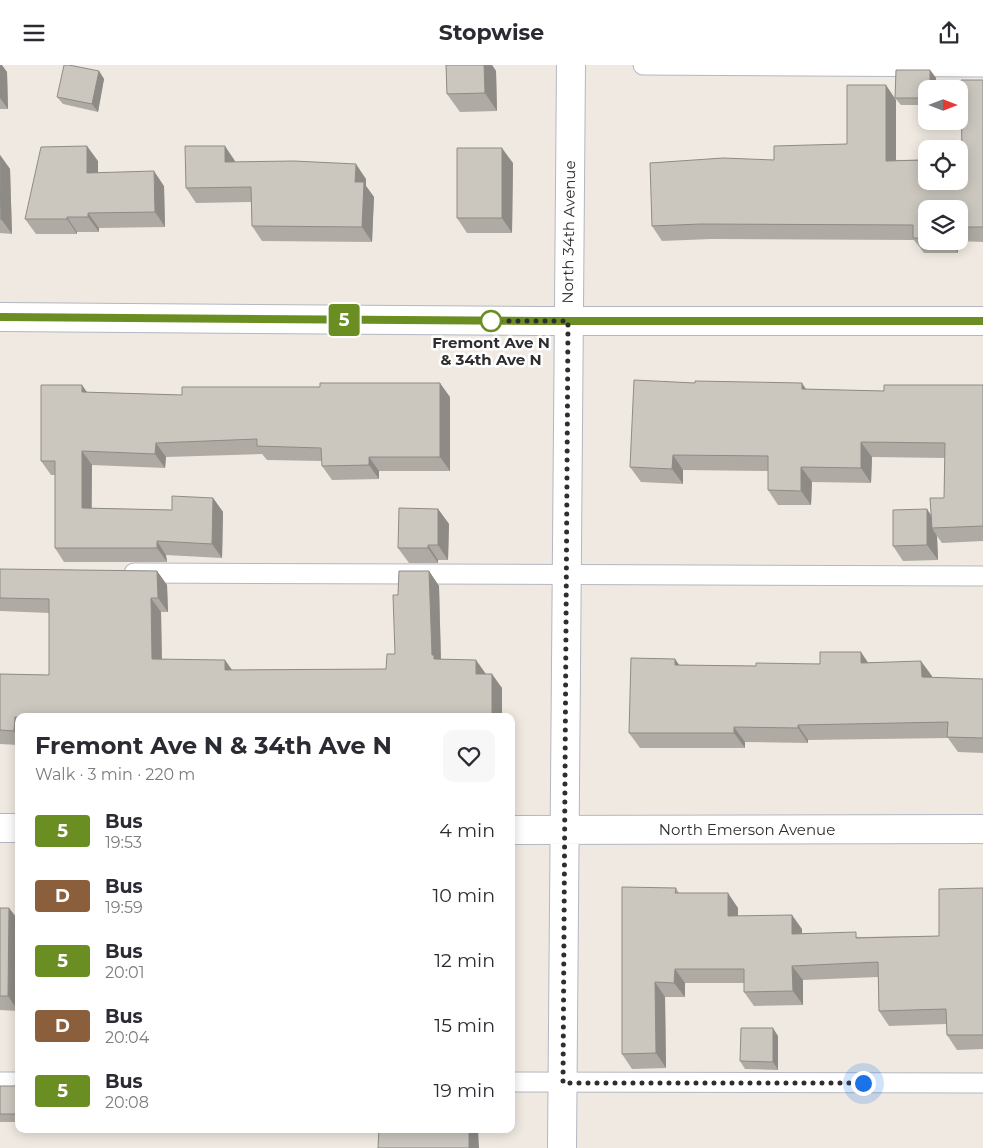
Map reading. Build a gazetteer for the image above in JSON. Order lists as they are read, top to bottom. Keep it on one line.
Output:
{"streets":{"street":["North 34th Avenue","North Emerson Avenue"]},"crossings":[["North 34th Avenue","North Emerson Avenue"]],"places":["Fremont Ave N & 34th Ave N"],"lines":["bus line 5"],"north":"right","page":{"header":"Stopwise","on_map":"5","heading":["Fremont Ave N & 34th Ave N","Walk · 3 min · 220 m"],"list":[{"mark":"5","name":"Bus","note":"19:53","value":"4 min"},{"mark":"D","name":"Bus","note":"19:59","value":"10 min"},{"mark":"5","name":"Bus","note":"20:01","value":"12 min"},{"mark":"D","name":"Bus","note":"20:04","value":"15 min"},{"mark":"5","name":"Bus","note":"20:08","value":"19 min"}]}}
